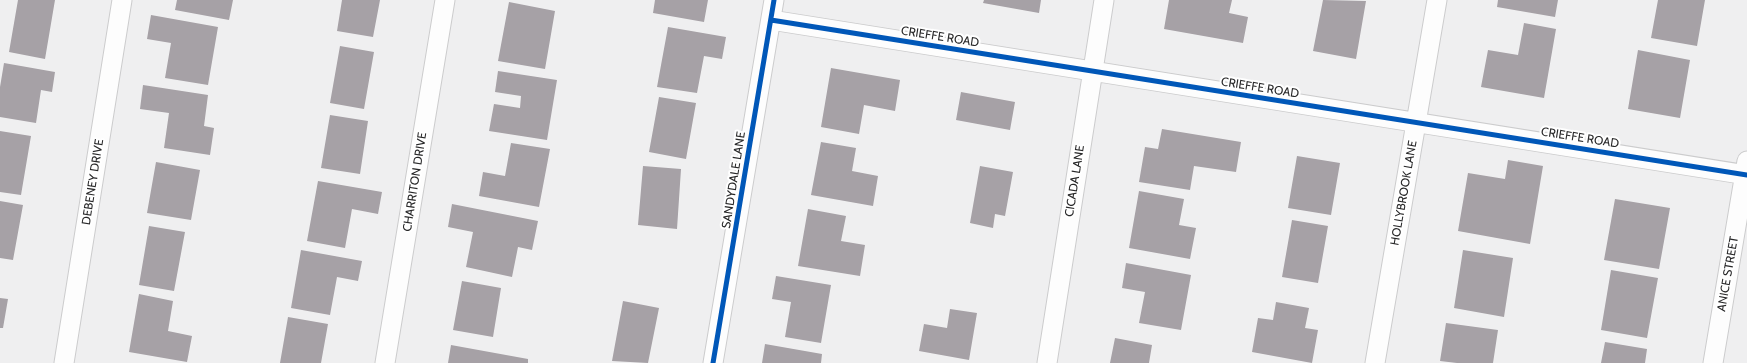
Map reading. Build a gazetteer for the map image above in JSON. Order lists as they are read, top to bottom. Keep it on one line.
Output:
{"streets":{"street":["CRIEFFE ROAD","SANDYDALE LANE","CICADA LANE","DEBENEY DRIVE","CHARRITON DRIVE","HOLLYBROOK LANE","ANICE STREET"]},"crossings":[["CRIEFFE ROAD","SANDYDALE LANE"],["CRIEFFE ROAD","CICADA LANE"],["CRIEFFE ROAD","HOLLYBROOK LANE"],["CRIEFFE ROAD","ANICE STREET"]]}
